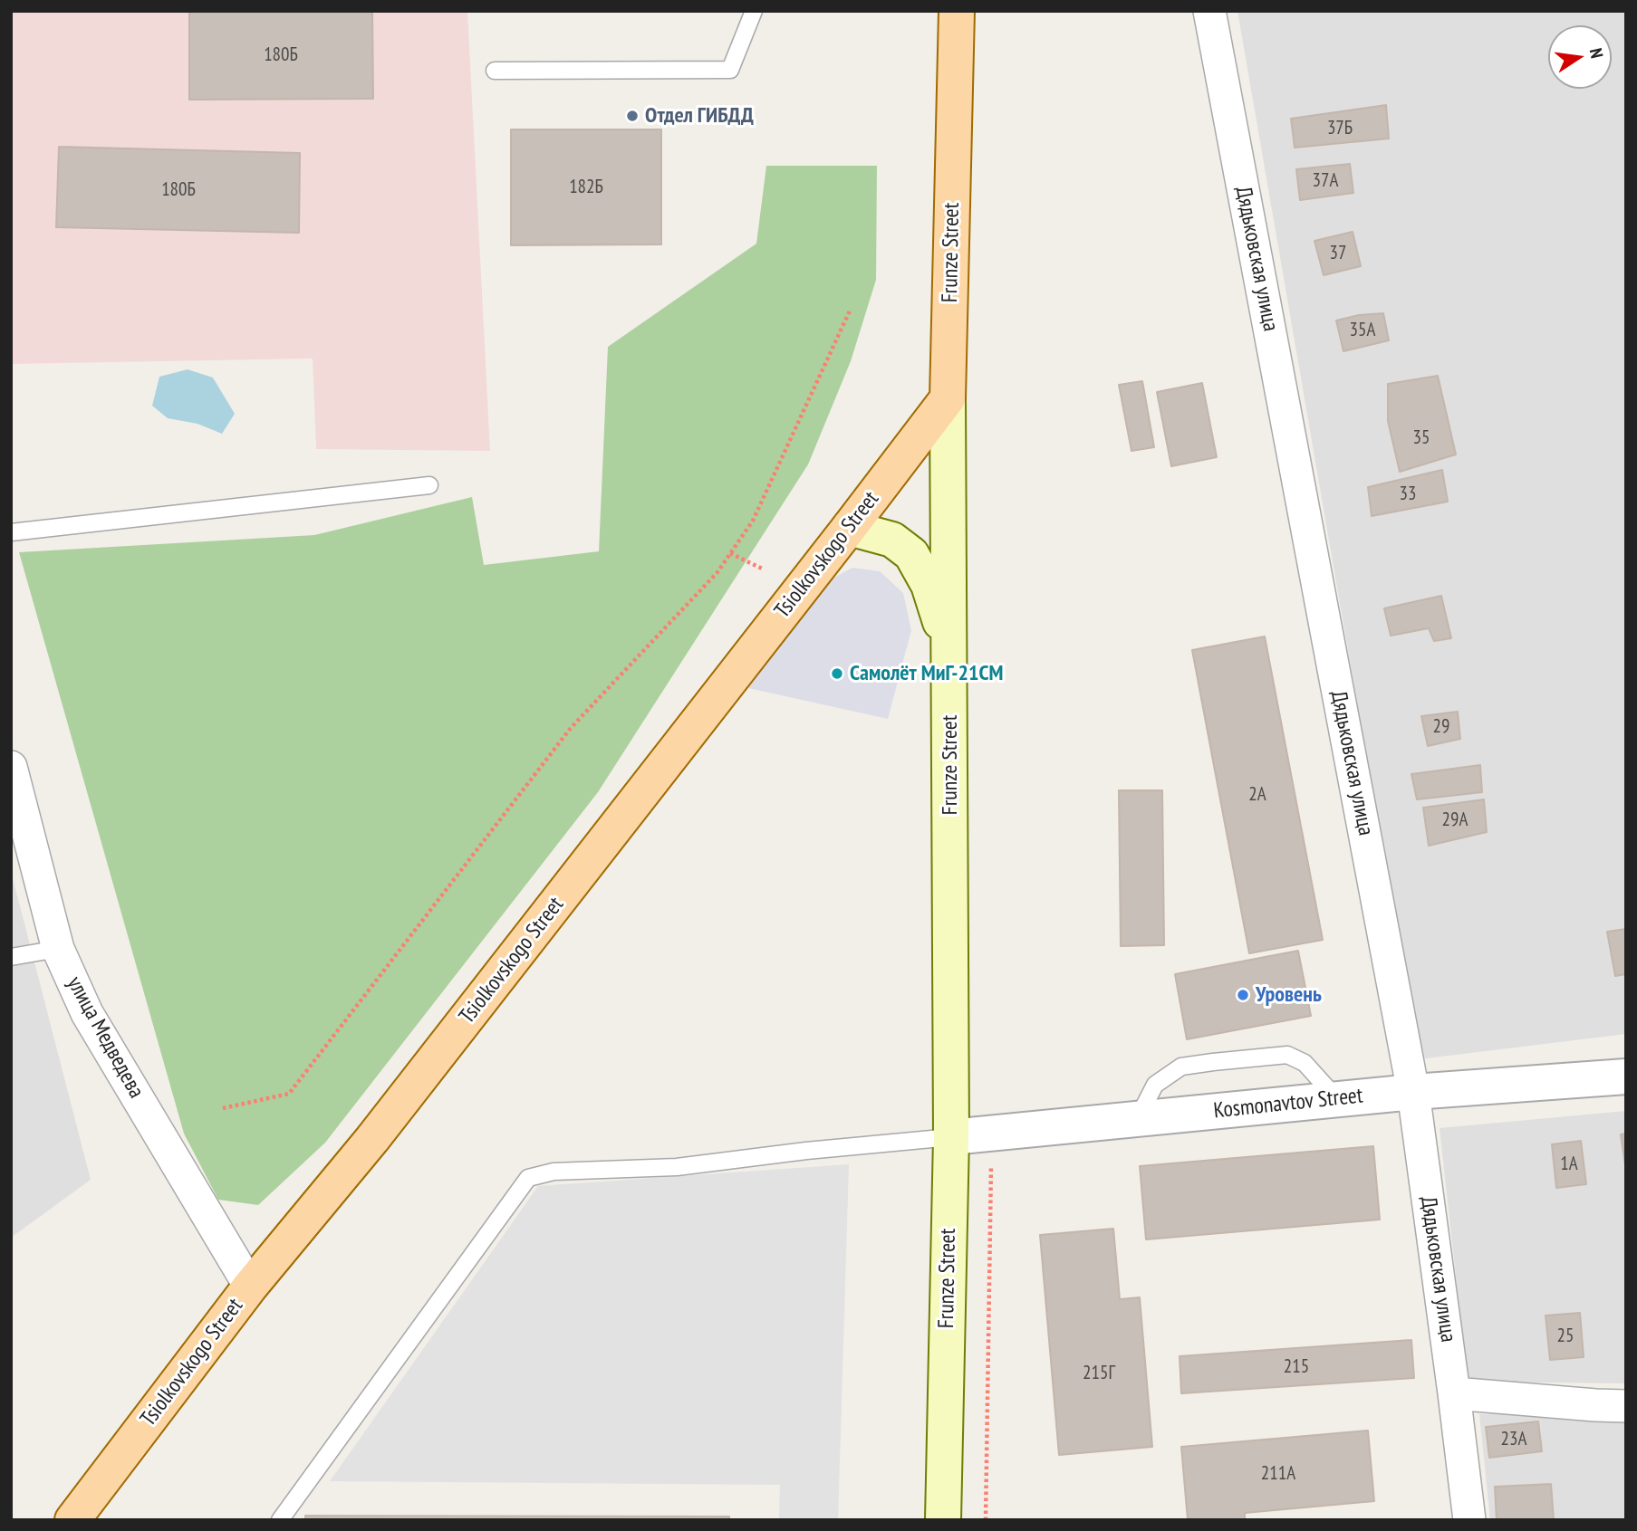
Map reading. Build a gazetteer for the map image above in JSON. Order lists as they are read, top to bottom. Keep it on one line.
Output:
{"streets":{"main road":["Frunze Street","Tsiolkovskogo Street"],"street":["Дядьковская улица","улица Медведева","Kosmonavtov Street"]},"crossings":[["Frunze Street","Tsiolkovskogo Street"],["Frunze Street","Kosmonavtov Street"],["Дядьковская улица","Kosmonavtov Street"],["Tsiolkovskogo Street","улица Медведева"]],"places":["Отдел ГИБДД","Самолёт МиГ-21СМ","Уровень"],"house_numbers":["180Б","37Б","37А","182Б","180Б","37","35А","35","33","29","2А","29А","1А","25","215","215Г","23А","211А"],"north":"right"}
